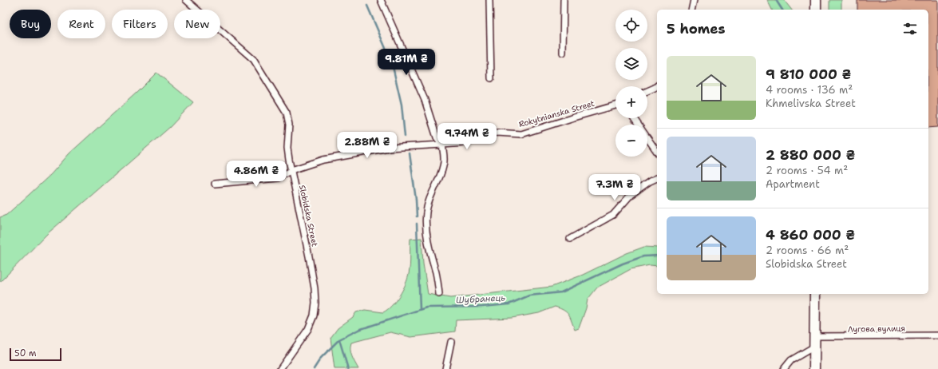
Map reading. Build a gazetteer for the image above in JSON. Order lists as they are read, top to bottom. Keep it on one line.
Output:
{"streets":{"street":["Rokytnianska Street","Slobidska Street","Лугова вулиця"]},"crossings":[["Rokytnianska Street","Slobidska Street"]],"water":["Шубранець"],"scale_bar":"50 m","page":{"map_buttons":["+","−"],"chip":["Buy","Rent","Filters","New"],"heading":"5 homes","list":[{"name":"9 810 000 ₴","note":"4 rooms · 136 m² · Khmelivska Street"},{"name":"2 880 000 ₴","note":"2 rooms · 54 m² · Apartment"},{"name":"4 860 000 ₴","note":"2 rooms · 66 m² · Slobidska Street"}],"price":["9.81M ₴","9.74M ₴","2.88M ₴","4.86M ₴","7.3M ₴"],"scale":"50 m"}}
